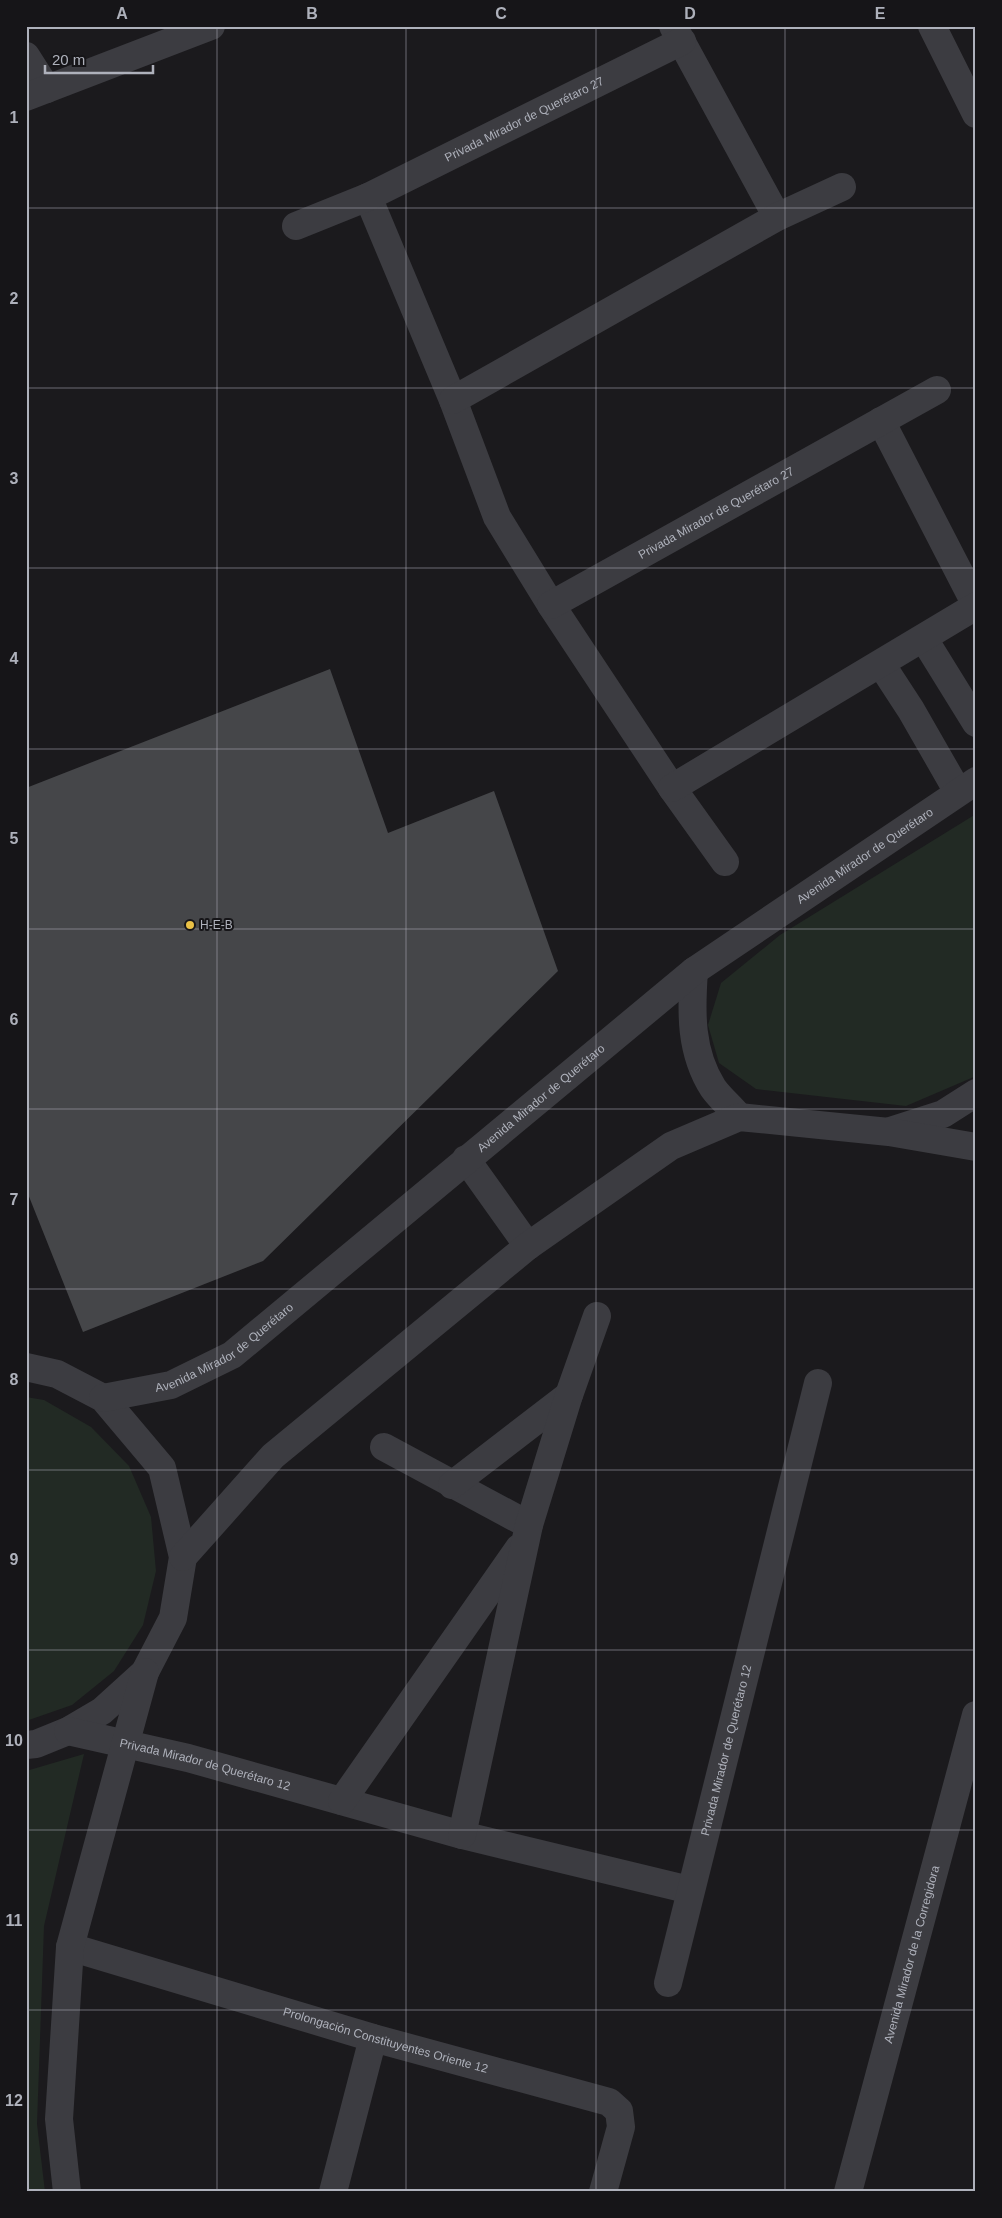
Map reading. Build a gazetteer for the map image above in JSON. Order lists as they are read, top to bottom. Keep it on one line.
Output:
{"streets":{"street":["Privada Mirador de Querétaro 27","Avenida Mirador de Querétaro","Privada Mirador de Querétaro 12","Avenida Mirador de la Corregidora","Prolongación Constituyentes Oriente 12"]},"places":["H-E-B"],"scale_bar":"20 m","grid":{"columns":["A","B","C","D","E"],"rows":["1","2","3","4","5","6","7","8","9","10","11","12"]}}
